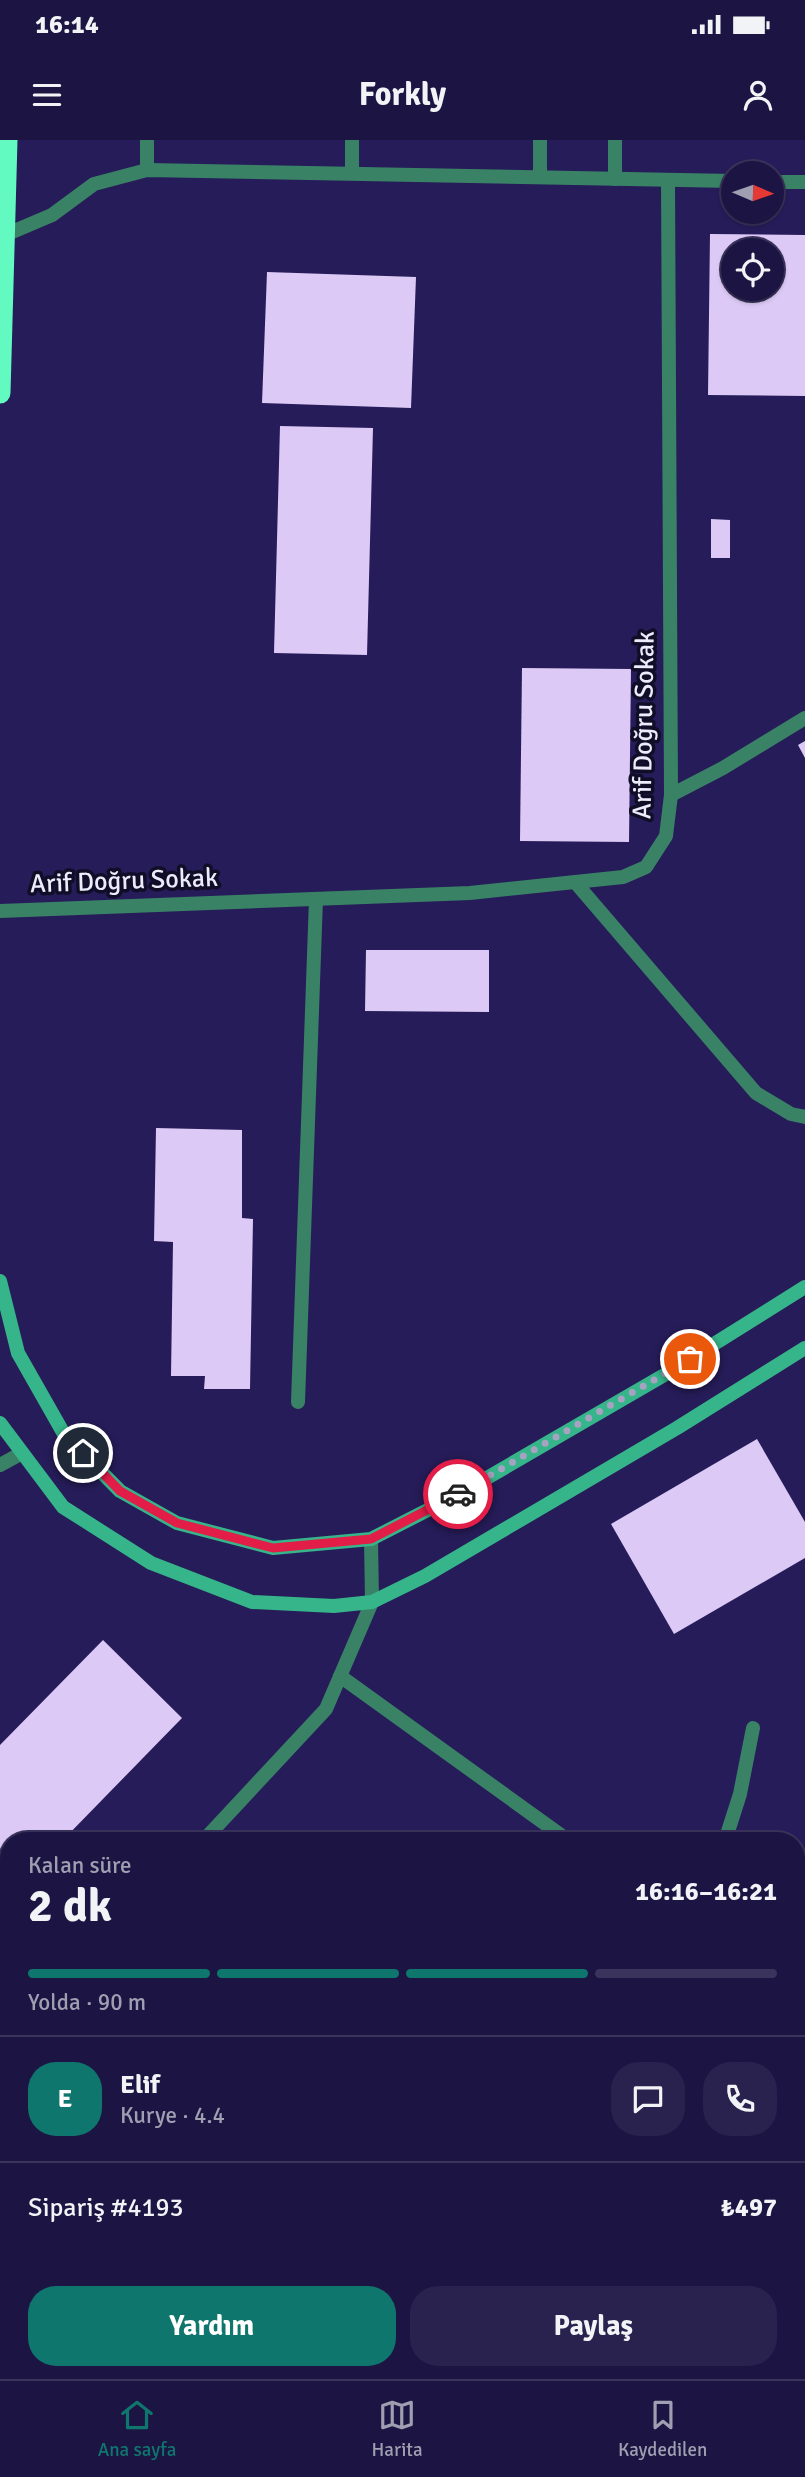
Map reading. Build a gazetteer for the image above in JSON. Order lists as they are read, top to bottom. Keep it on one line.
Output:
{"streets":{"street":["Arif Doğru Sokak"]},"north":"right","page":{"status":"16:14","header":"Forkly","heading":["2 dk","Kalan süre","16:16–16:21"],"panel":["Elif","Kurye · 4.4","Sipariş #4193","₺497"],"bar":"Yolda · 90 m","round":"E","buttons":["Yardım","Paylaş"],"tabs":["Ana sayfa","Harita","Kaydedilen"]}}
